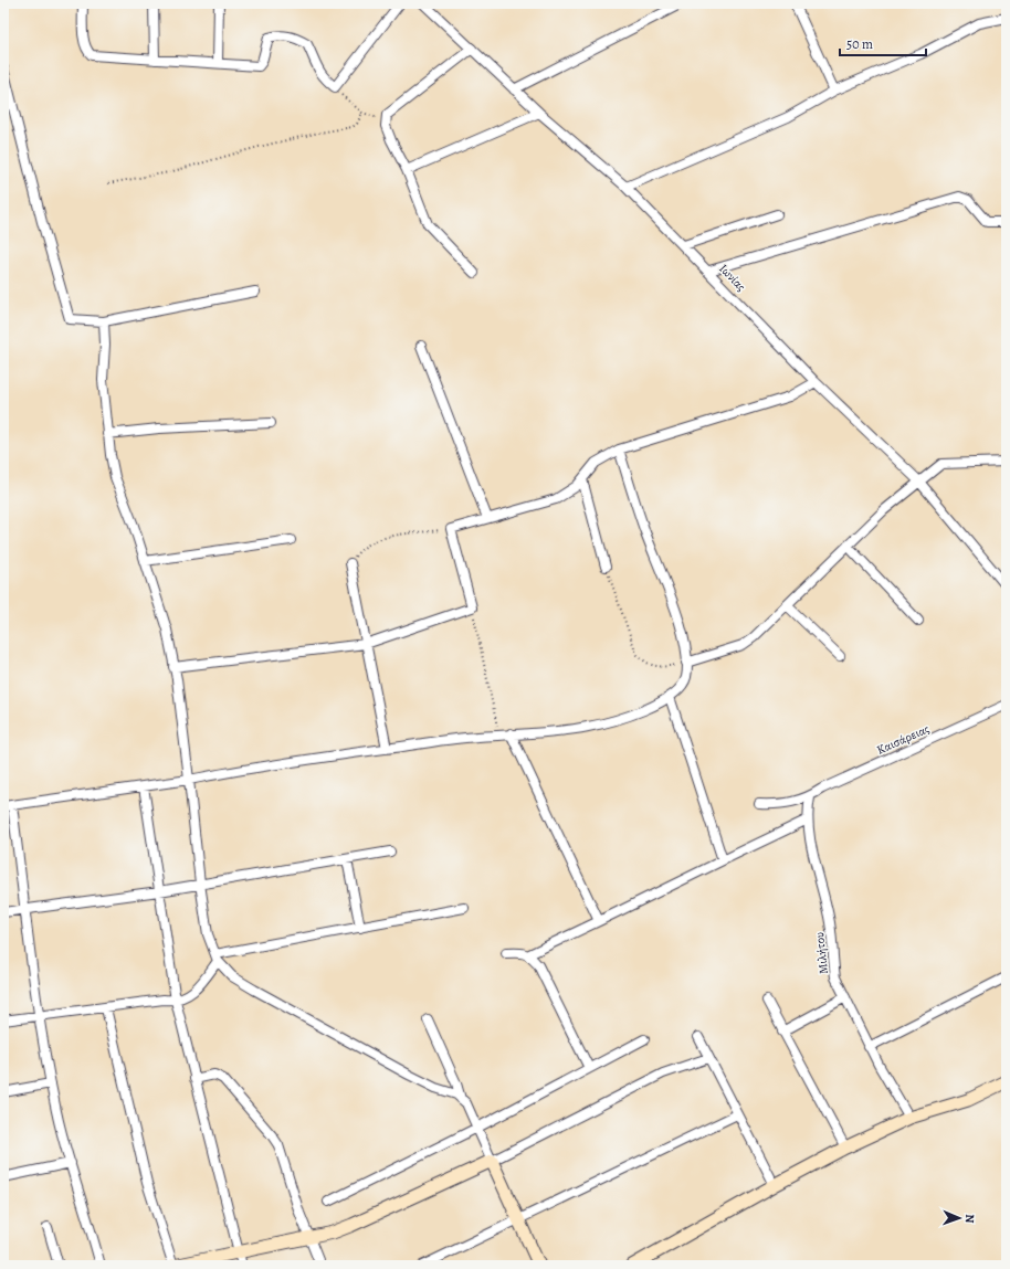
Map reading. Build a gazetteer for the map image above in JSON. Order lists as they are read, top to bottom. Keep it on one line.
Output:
{"streets":{"street":["Ιωνίας","Καισάρειας","Μιλήτου"]},"crossings":[["Καισάρειας","Μιλήτου"]],"scale_bar":"50 m","north":"right"}
